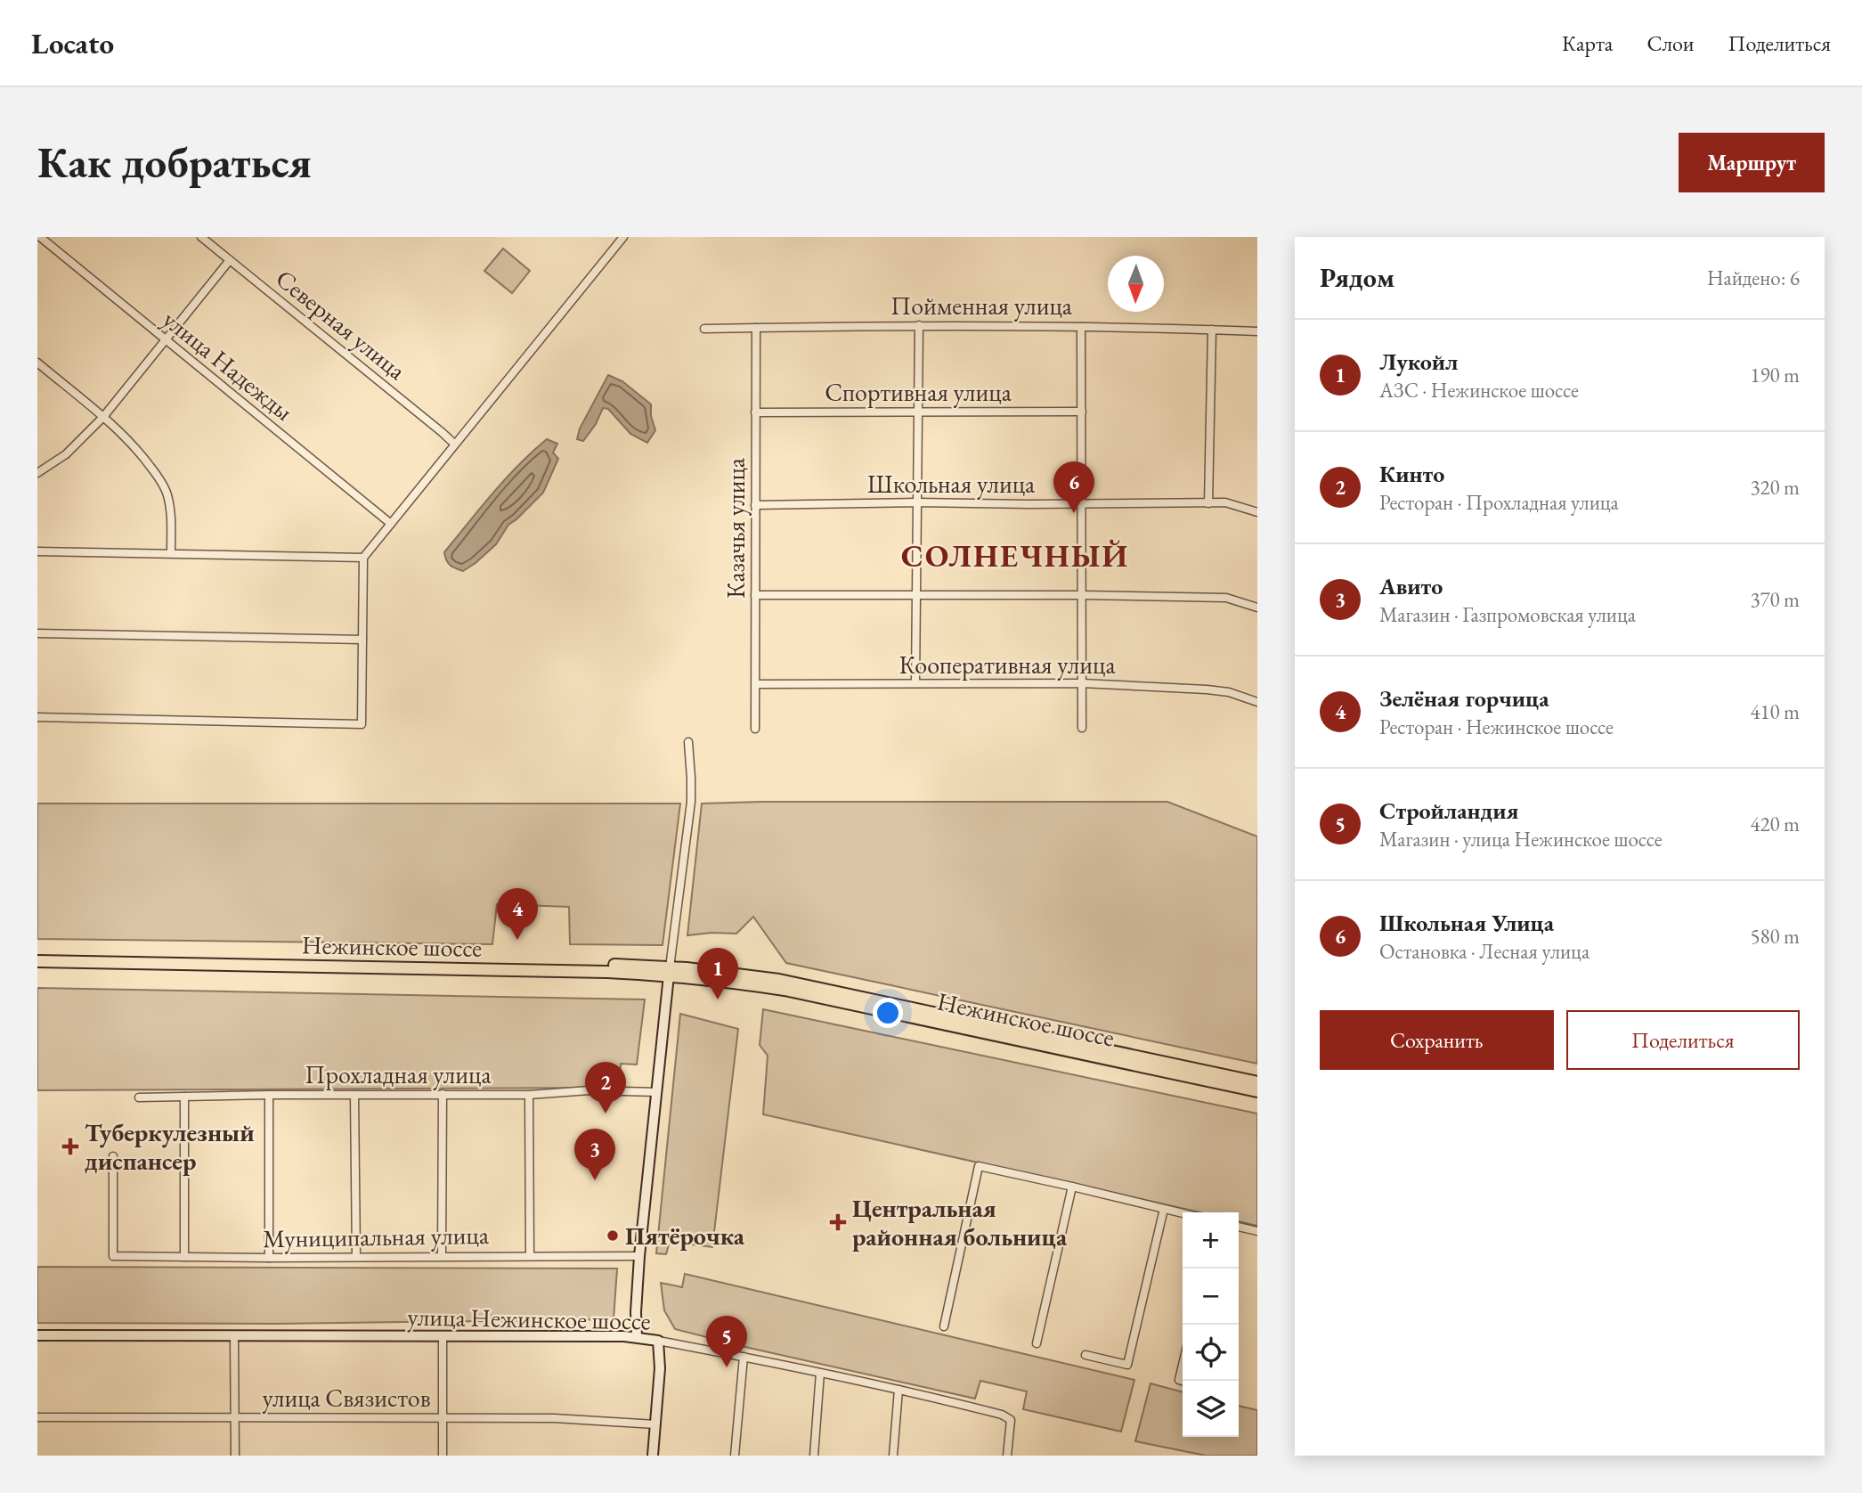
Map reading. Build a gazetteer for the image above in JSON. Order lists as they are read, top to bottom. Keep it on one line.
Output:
{"streets":{"main road":["Нежинское шоссе","улица Нежинское шоссе"],"street":["Пойменная улица","Северная улица","улица Надежды","Спортивная улица","Школьная улица","Казачья улица","Кооперативная улица","Прохладная улица","Муниципальная улица","улица Связистов"]},"crossings":[["Пойменная улица","Казачья улица"],["Спортивная улица","Казачья улица"],["Школьная улица","Казачья улица"],["Казачья улица","Кооперативная улица"]],"districts":["СОЛНЕЧНЫЙ"],"places":{"health":["Туберкулезный диспансер","Центральная районная больница"],"other":["Пятёрочка"]},"north":"bottom","page":{"header":"Locato","nav":["Карта","Слои","Поделиться"],"buttons":["Маршрут",["Сохранить","Поделиться"]],"title":"Как добраться","heading":["Рядом","Найдено: 6"],"list":[{"mark":"1","name":"Лукойл","note":"АЗС · Нежинское шоссе","value":"190 m"},{"mark":"2","name":"Кинто","note":"Ресторан · Прохладная улица","value":"320 m"},{"mark":"3","name":"Авито","note":"Магазин · Газпромовская улица","value":"370 m"},{"mark":"4","name":"Зелёная горчица","note":"Ресторан · Нежинское шоссе","value":"410 m"},{"mark":"5","name":"Стройландия","note":"Магазин · улица Нежинское шоссе","value":"420 m"},{"mark":"6","name":"Школьная Улица","note":"Остановка · Лесная улица","value":"580 m"}],"pins":["6","4","1","2","3","5"],"map_buttons":["+","−"]}}
